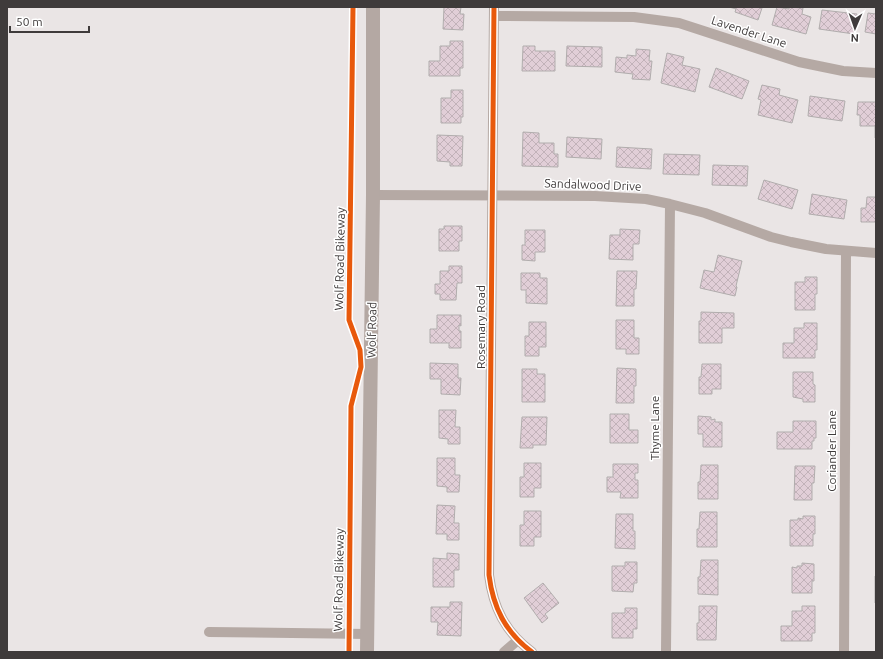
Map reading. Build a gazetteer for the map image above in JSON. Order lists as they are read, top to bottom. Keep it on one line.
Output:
{"streets":{"main road":["Wolf Road"],"street":["Lavender Lane","Sandalwood Drive","Rosemary Road","Thyme Lane","Coriander Lane"],"cycle path":["Wolf Road Bikeway"]},"crossings":[["Lavender Lane","Rosemary Road"],["Sandalwood Drive","Rosemary Road"],["Sandalwood Drive","Wolf Road"],["Sandalwood Drive","Thyme Lane"],["Sandalwood Drive","Coriander Lane"]],"scale_bar":"50 m","north":"bottom"}
